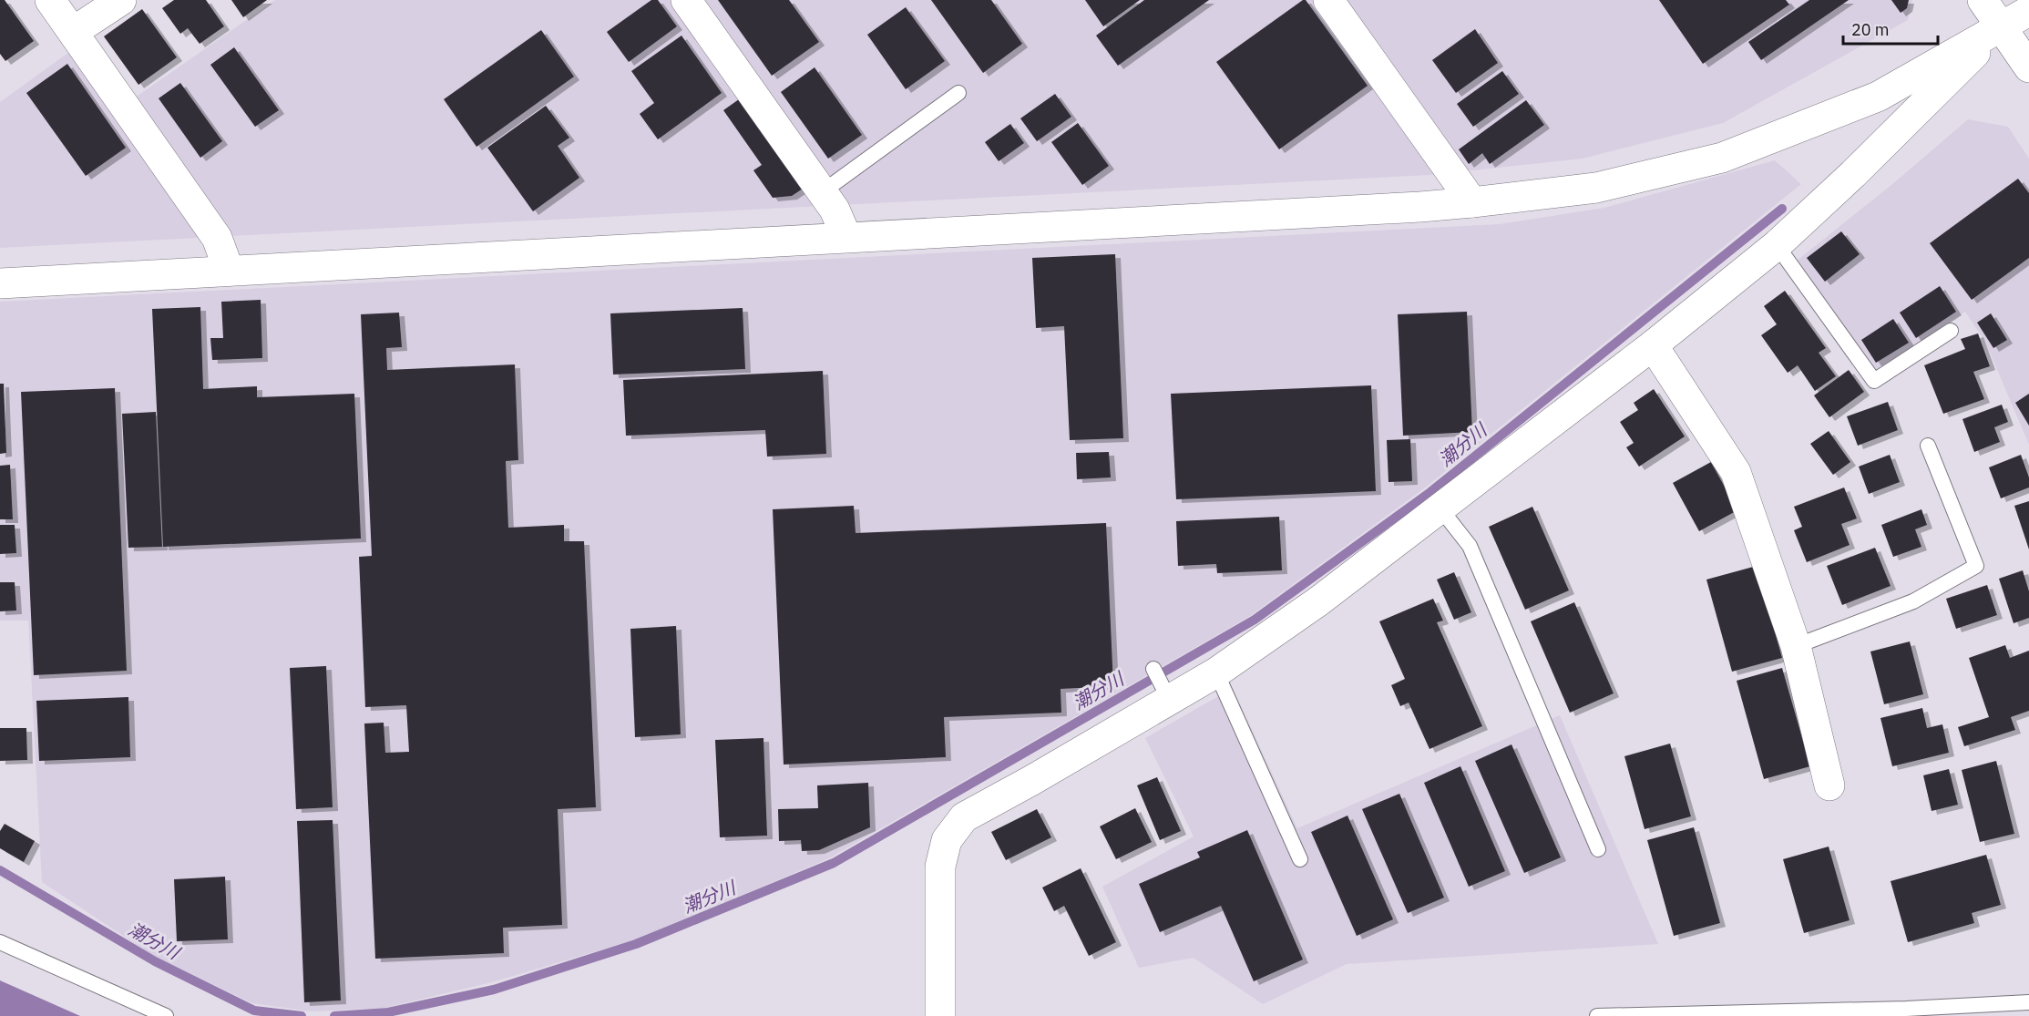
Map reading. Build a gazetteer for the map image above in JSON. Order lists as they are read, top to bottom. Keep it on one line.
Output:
{"water":["潮分川"],"scale_bar":"20 m"}
